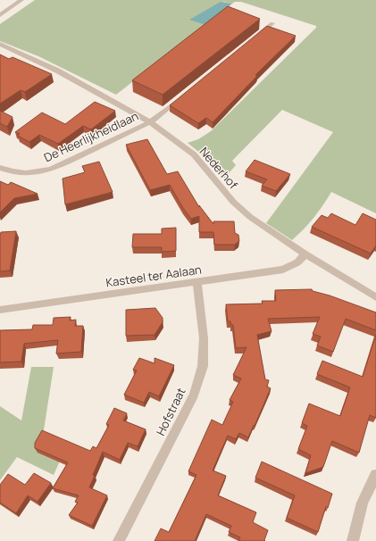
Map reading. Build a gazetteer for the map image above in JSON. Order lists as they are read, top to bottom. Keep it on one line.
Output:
{"streets":{"street":["De Heerlijkheidlaan","Nederhof","Kasteel ter Aalaan","Hofstraat"]},"crossings":[["De Heerlijkheidlaan","Nederhof"],["Nederhof","Kasteel ter Aalaan"],["Kasteel ter Aalaan","Hofstraat"]]}
